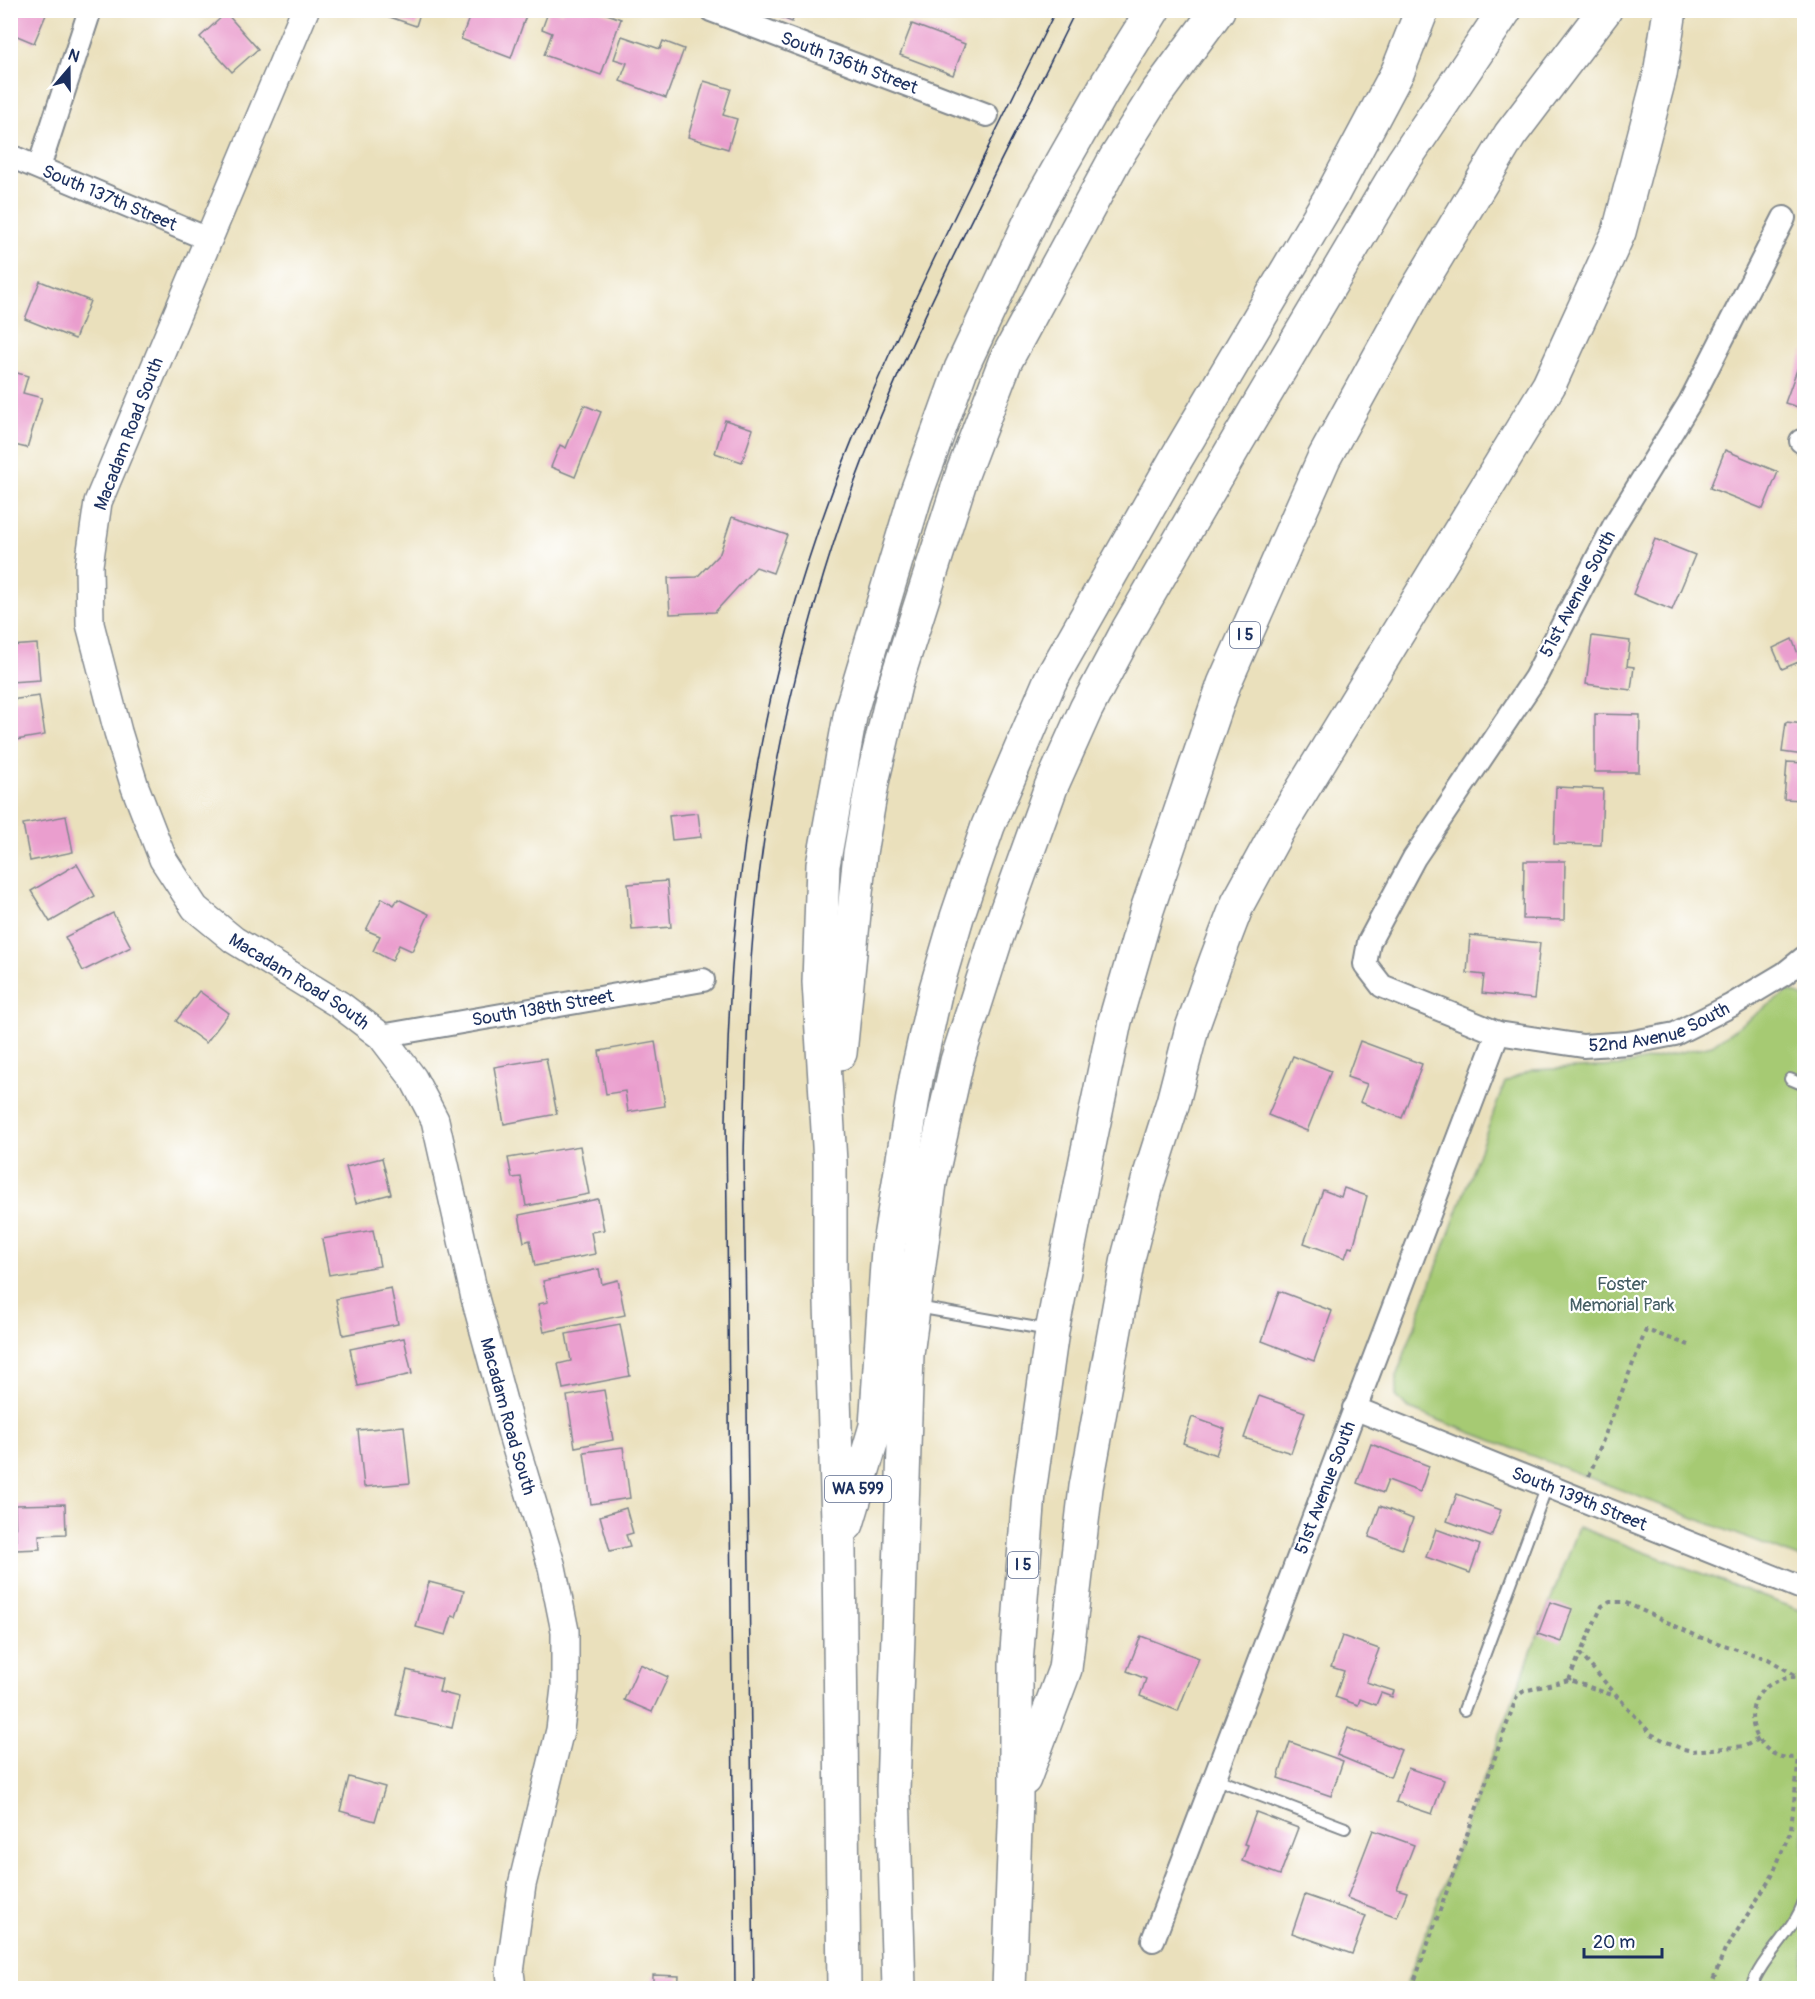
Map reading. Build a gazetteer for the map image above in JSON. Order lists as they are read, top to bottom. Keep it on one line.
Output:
{"streets":{"highway":["I 5","WA 599"],"street":["South 136th Street","South 137th Street","Macadam Road South","51st Avenue South","South 138th Street","52nd Avenue South","South 139th Street"]},"crossings":[["South 137th Street","Macadam Road South"],["Macadam Road South","South 138th Street"],["51st Avenue South","52nd Avenue South"],["51st Avenue South","South 139th Street"]],"parks":["Foster Memorial Park"],"scale_bar":"20 m","north":"top"}
